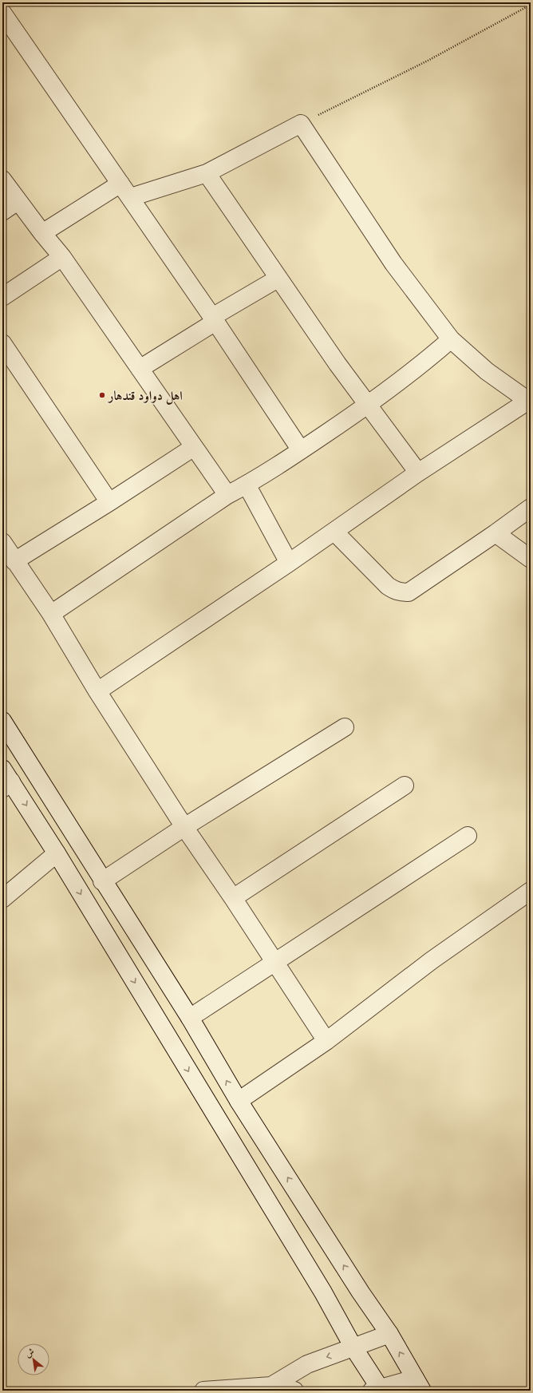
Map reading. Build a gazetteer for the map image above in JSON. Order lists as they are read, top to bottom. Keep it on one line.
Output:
{"places":["اهل دواود قندهار"],"north":"top left"}
